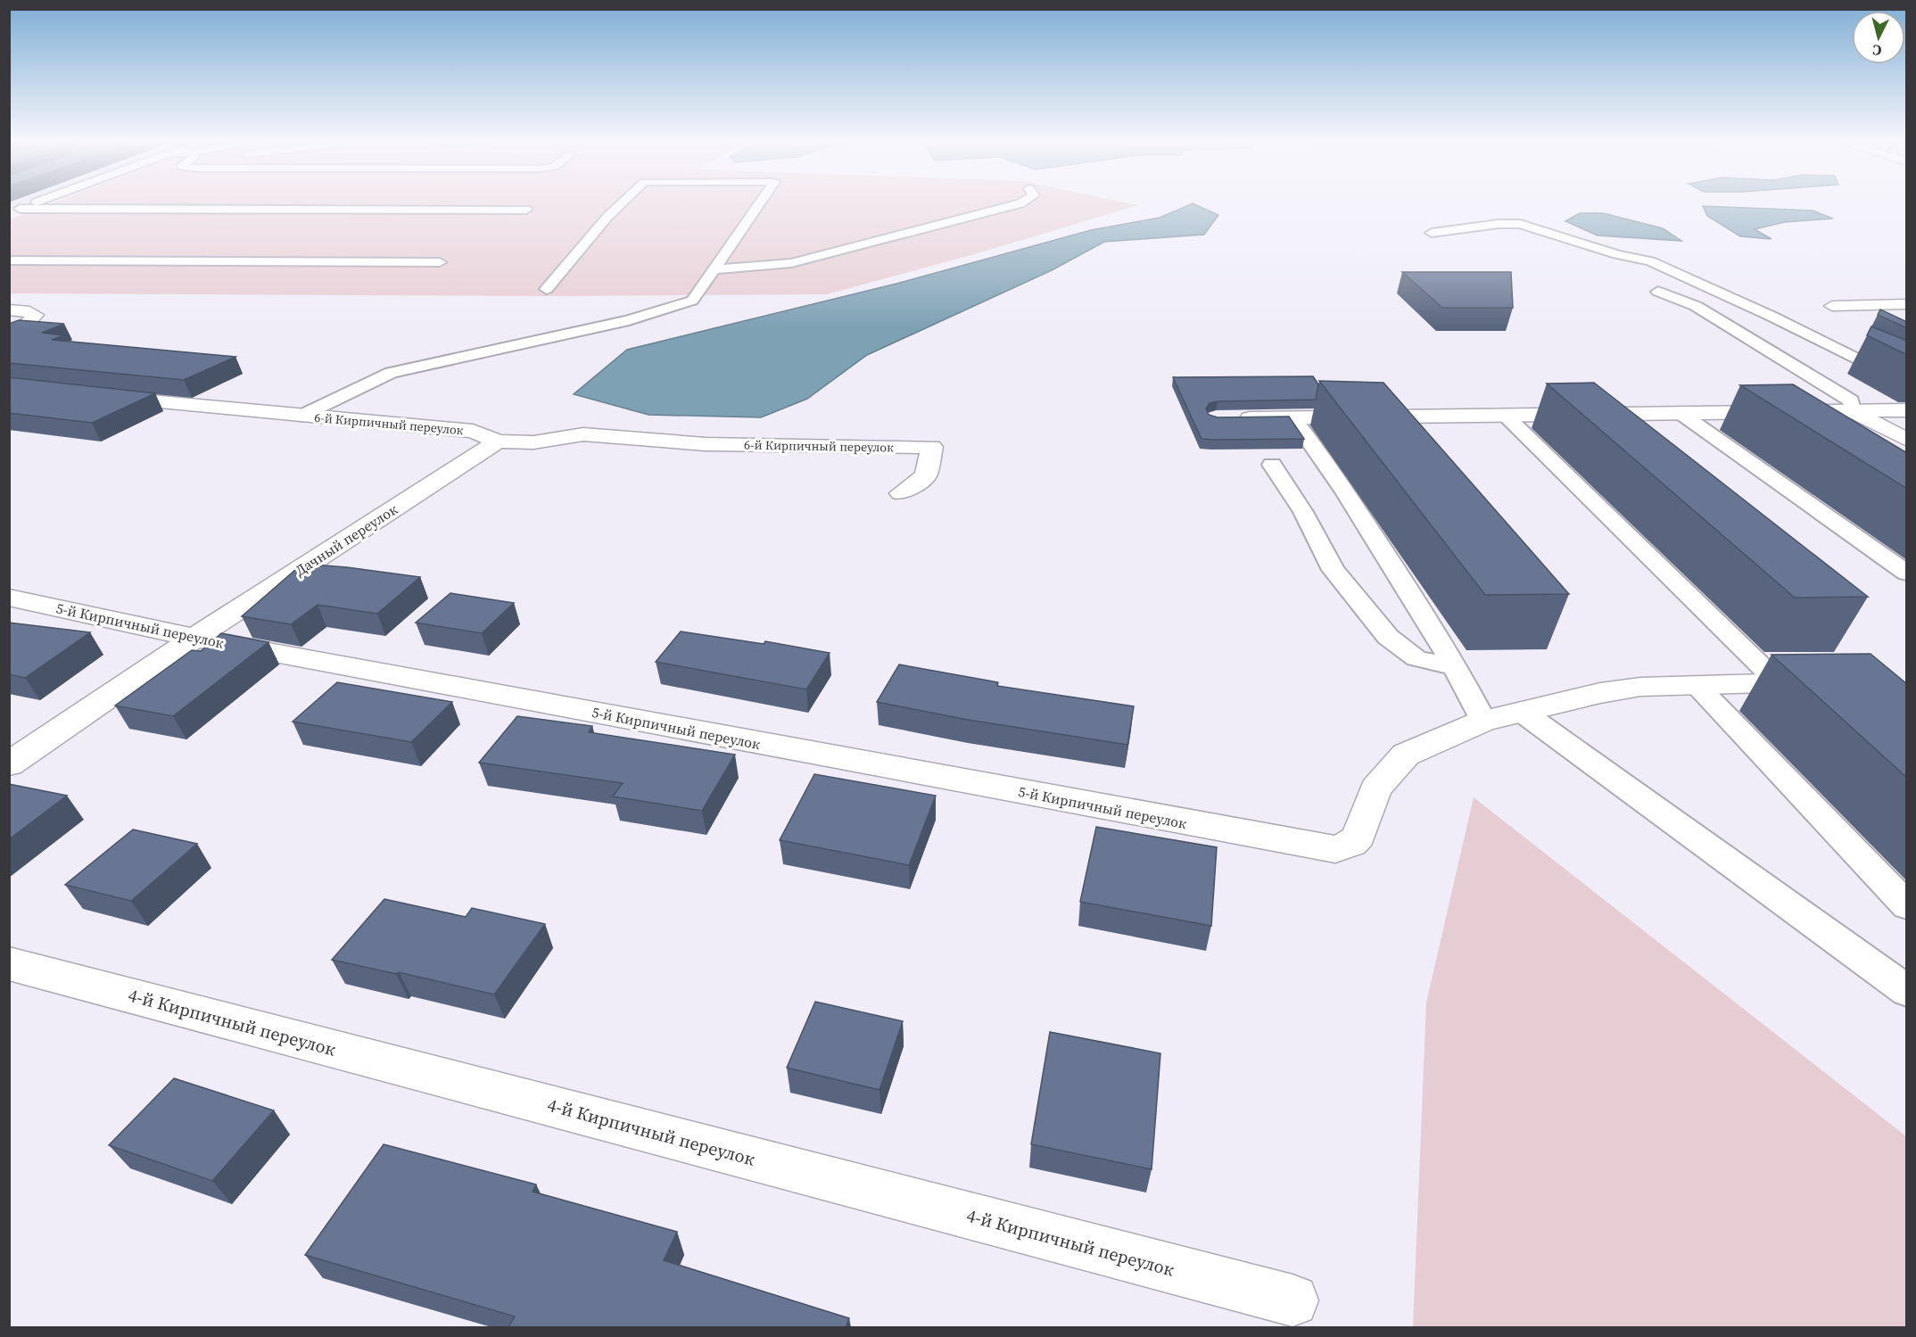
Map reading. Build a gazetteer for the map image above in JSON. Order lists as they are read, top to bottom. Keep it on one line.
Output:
{"streets":{"street":["6-й Кирпичный переулок","Дачный переулок","5-й Кирпичный переулок","4-й Кирпичный переулок"]},"crossings":[["6-й Кирпичный переулок","Дачный переулок"],["Дачный переулок","5-й Кирпичный переулок"]],"north":"bottom"}
